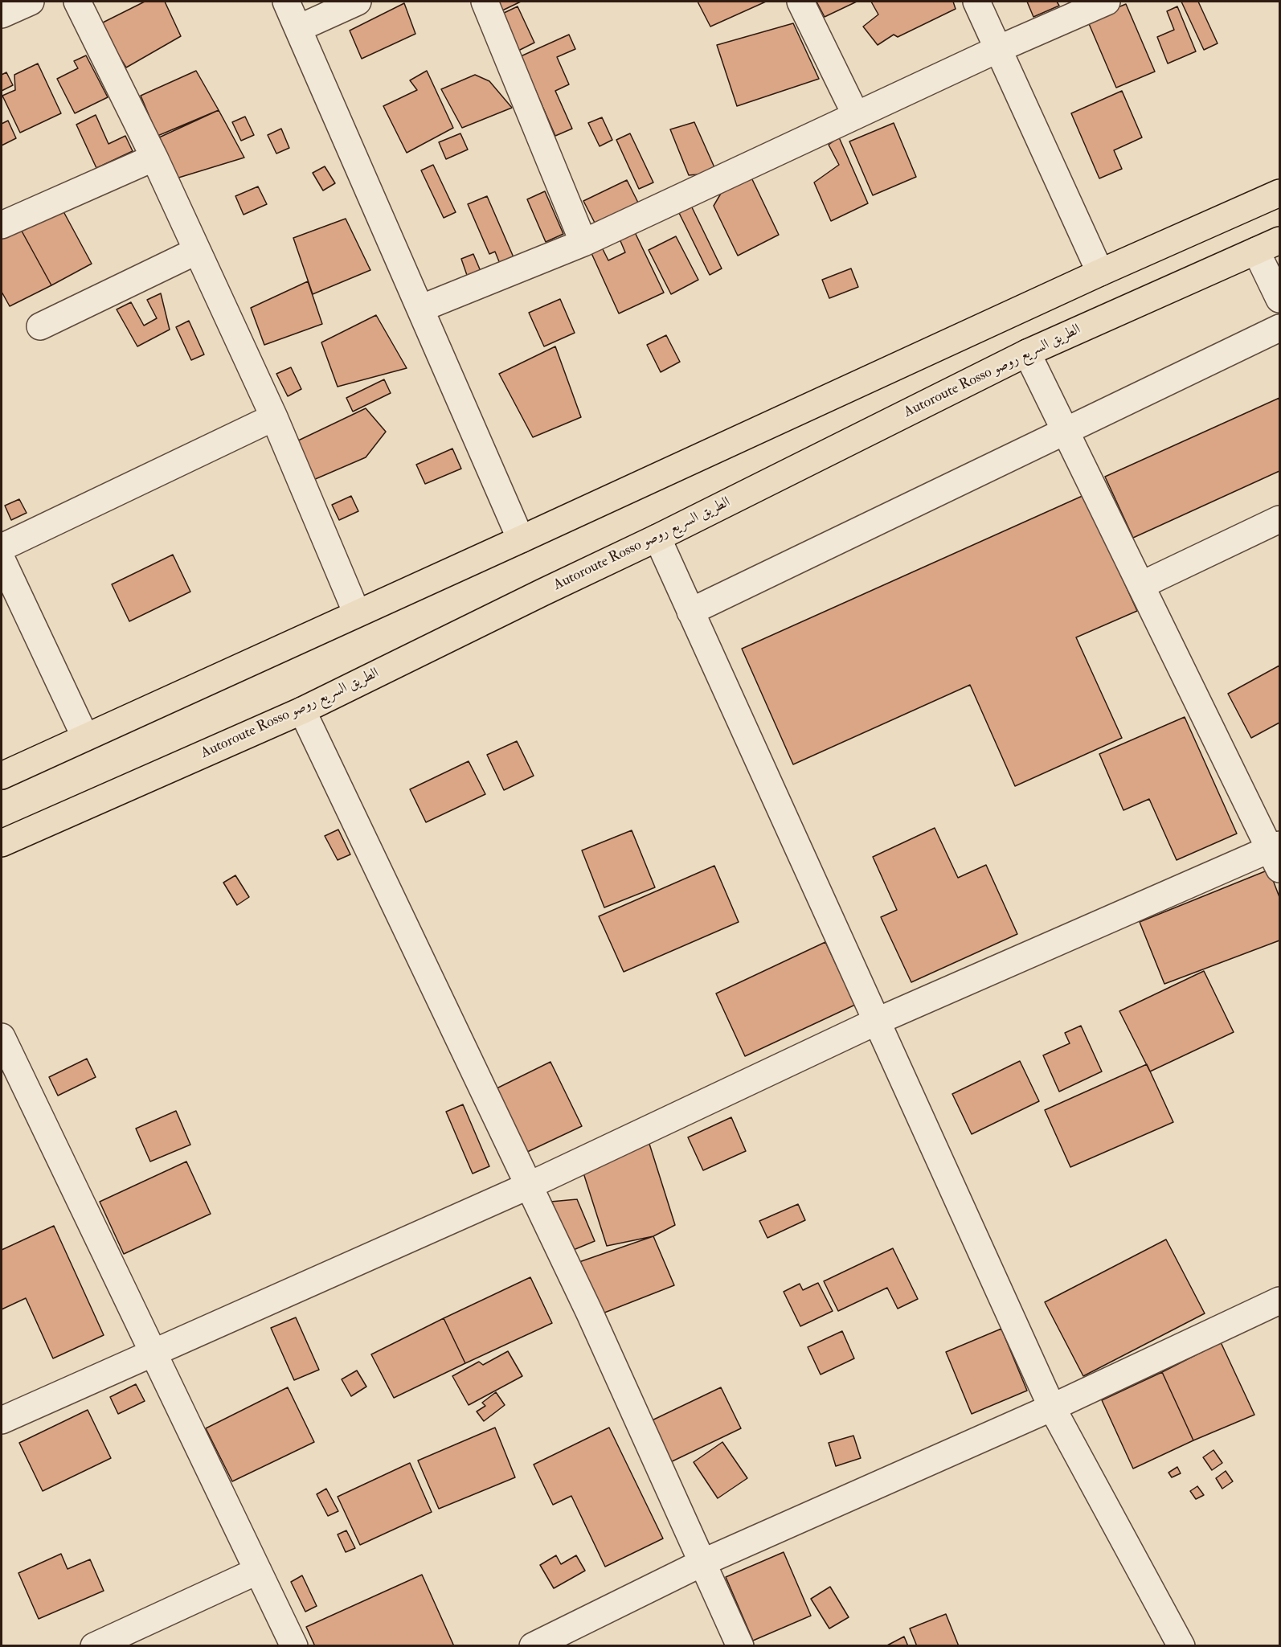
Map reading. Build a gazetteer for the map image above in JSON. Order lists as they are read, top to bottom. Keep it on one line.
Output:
{"streets":{"highway":["Autoroute Rosso الطريق السريع روصو"]}}
